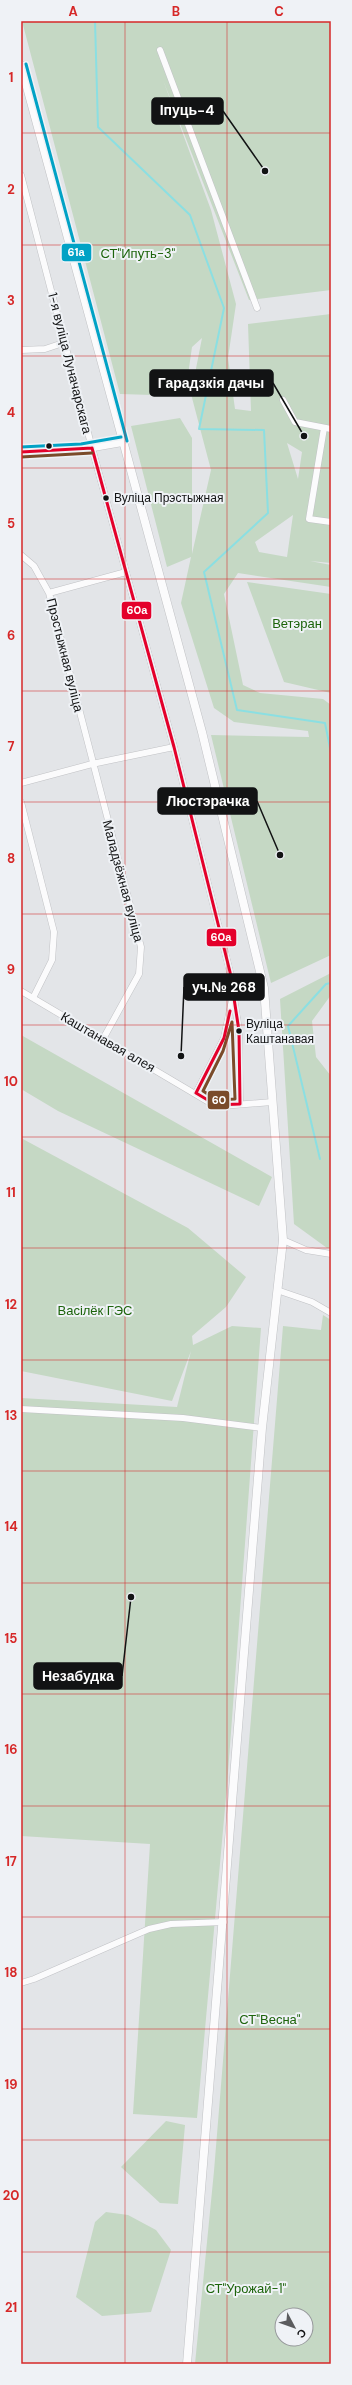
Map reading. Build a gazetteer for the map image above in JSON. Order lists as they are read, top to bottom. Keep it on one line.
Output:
{"streets":{"street":["1-я вуліца Луначарскага","Прэстыжная вуліца","Маладзёжная вуліца","Каштанавая алея"]},"crossings":[["Прэстыжная вуліца","Маладзёжная вуліца"],["Маладзёжная вуліца","Каштанавая алея"]],"parks":["СТ\"Ипуть-3\"","Ветэран","Васілёк ГЭС","СТ\"Весна\"","СТ\"Урожай-1\""],"places":["Іпуць-4","Гарадзкія дачы","Вуліца Прэстыжная","Люстэрачка","Вуліца Каштанавая","уч.№ 268","Незабудка"],"lines":["transit line 61а","transit line 60а","transit line 60"],"north":"bottom right","grid":{"columns":["A","B","C"],"rows":["1","2","3","4","5","6","7","8","9","10","11","12","13","14","15","16","17","18","19","20","21"]}}
